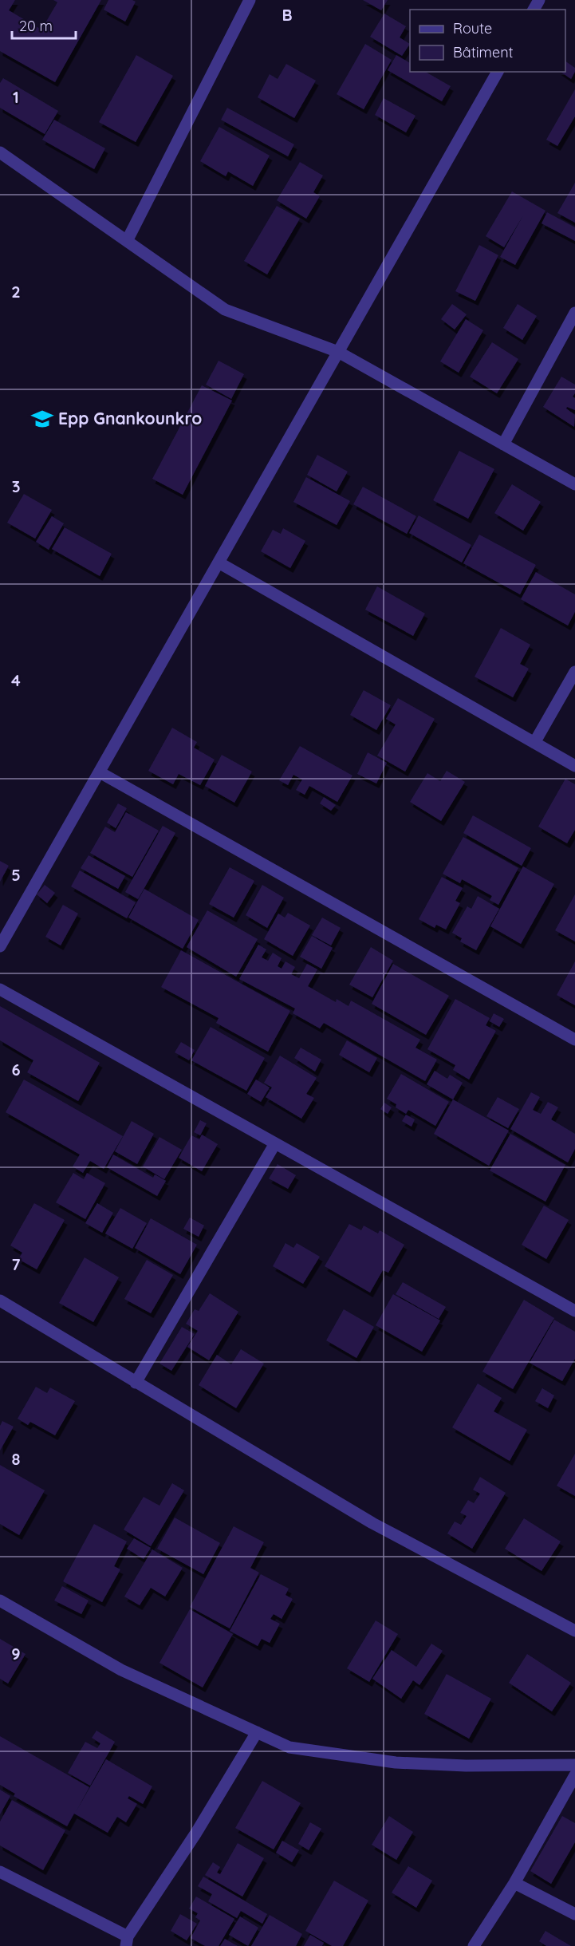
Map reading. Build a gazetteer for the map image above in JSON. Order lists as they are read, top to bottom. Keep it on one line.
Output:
{"places":{"school or university":["Epp Gnankounkro"]},"legend":["Route","Bâtiment"],"scale_bar":"20 m","grid":{"columns":["B"],"rows":["1","2","3","4","5","6","7","8","9"]}}
